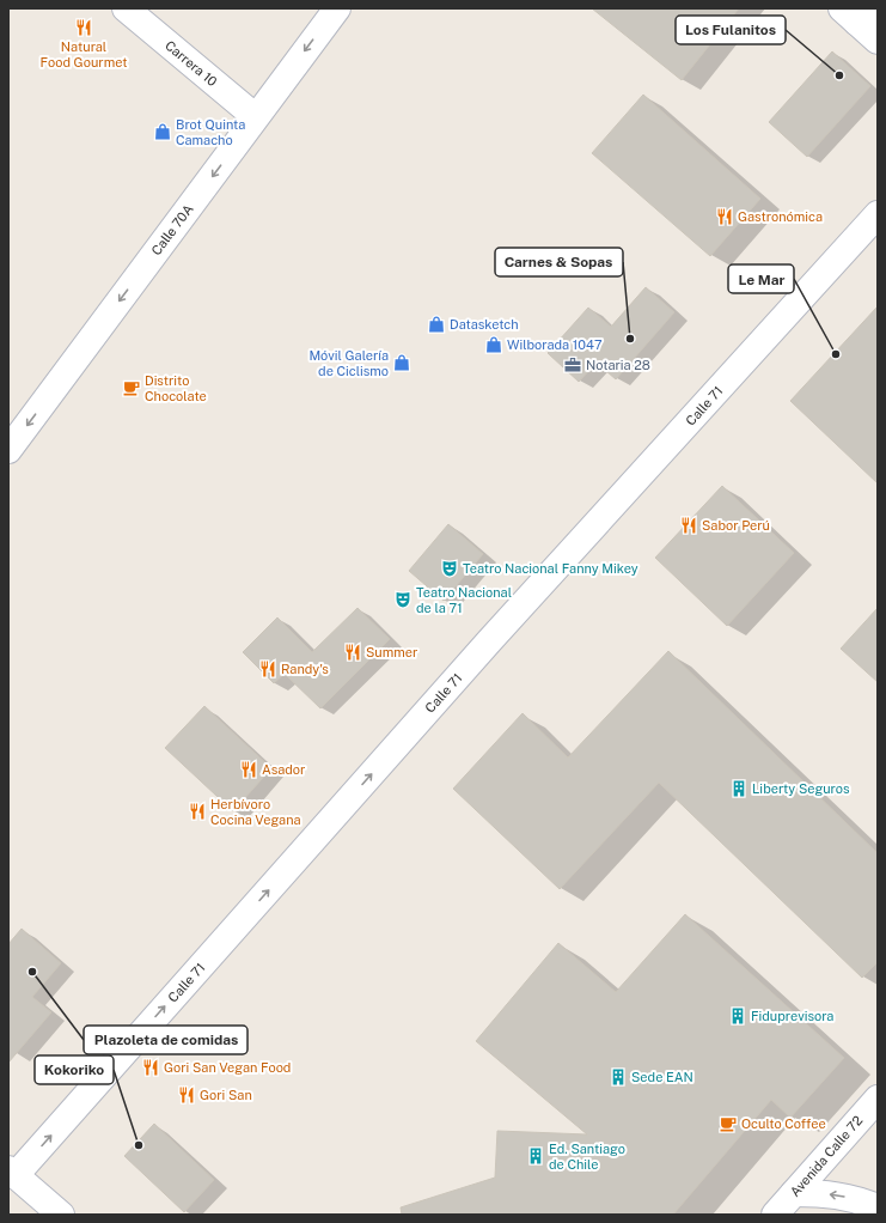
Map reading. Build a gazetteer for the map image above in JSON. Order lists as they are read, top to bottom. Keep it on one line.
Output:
{"streets":{"street":["Carrera 10","Calle 70A","Calle 71","Avenida Calle 72"]},"crossings":[["Carrera 10","Calle 70A"]],"one_way":["Calle 70A","Calle 71"],"places":{"restaurant":["Natural Food Gourmet","Gastronómica","Sabor Perú","Summer","Randy's","Asador","Herbívoro Cocina Vegana","Gori San Vegan Food","Gori San"],"other":["Los Fulanitos","Carnes & Sopas","Le Mar","Plazoleta de comidas","Kokoriko"],"shop":["Brot Quinta Camacho","Datasketch","Wilborada 1047","Móvil Galería de Ciclismo"],"office":["Notaria 28"],"cafe":["Distrito Chocolate","Oculto Coffee"],"theatre":["Teatro Nacional Fanny Mikey","Teatro Nacional de la 71"],"building":["Liberty Seguros","Fiduprevisora","Sede EAN","Ed. Santiago de Chile"]}}
